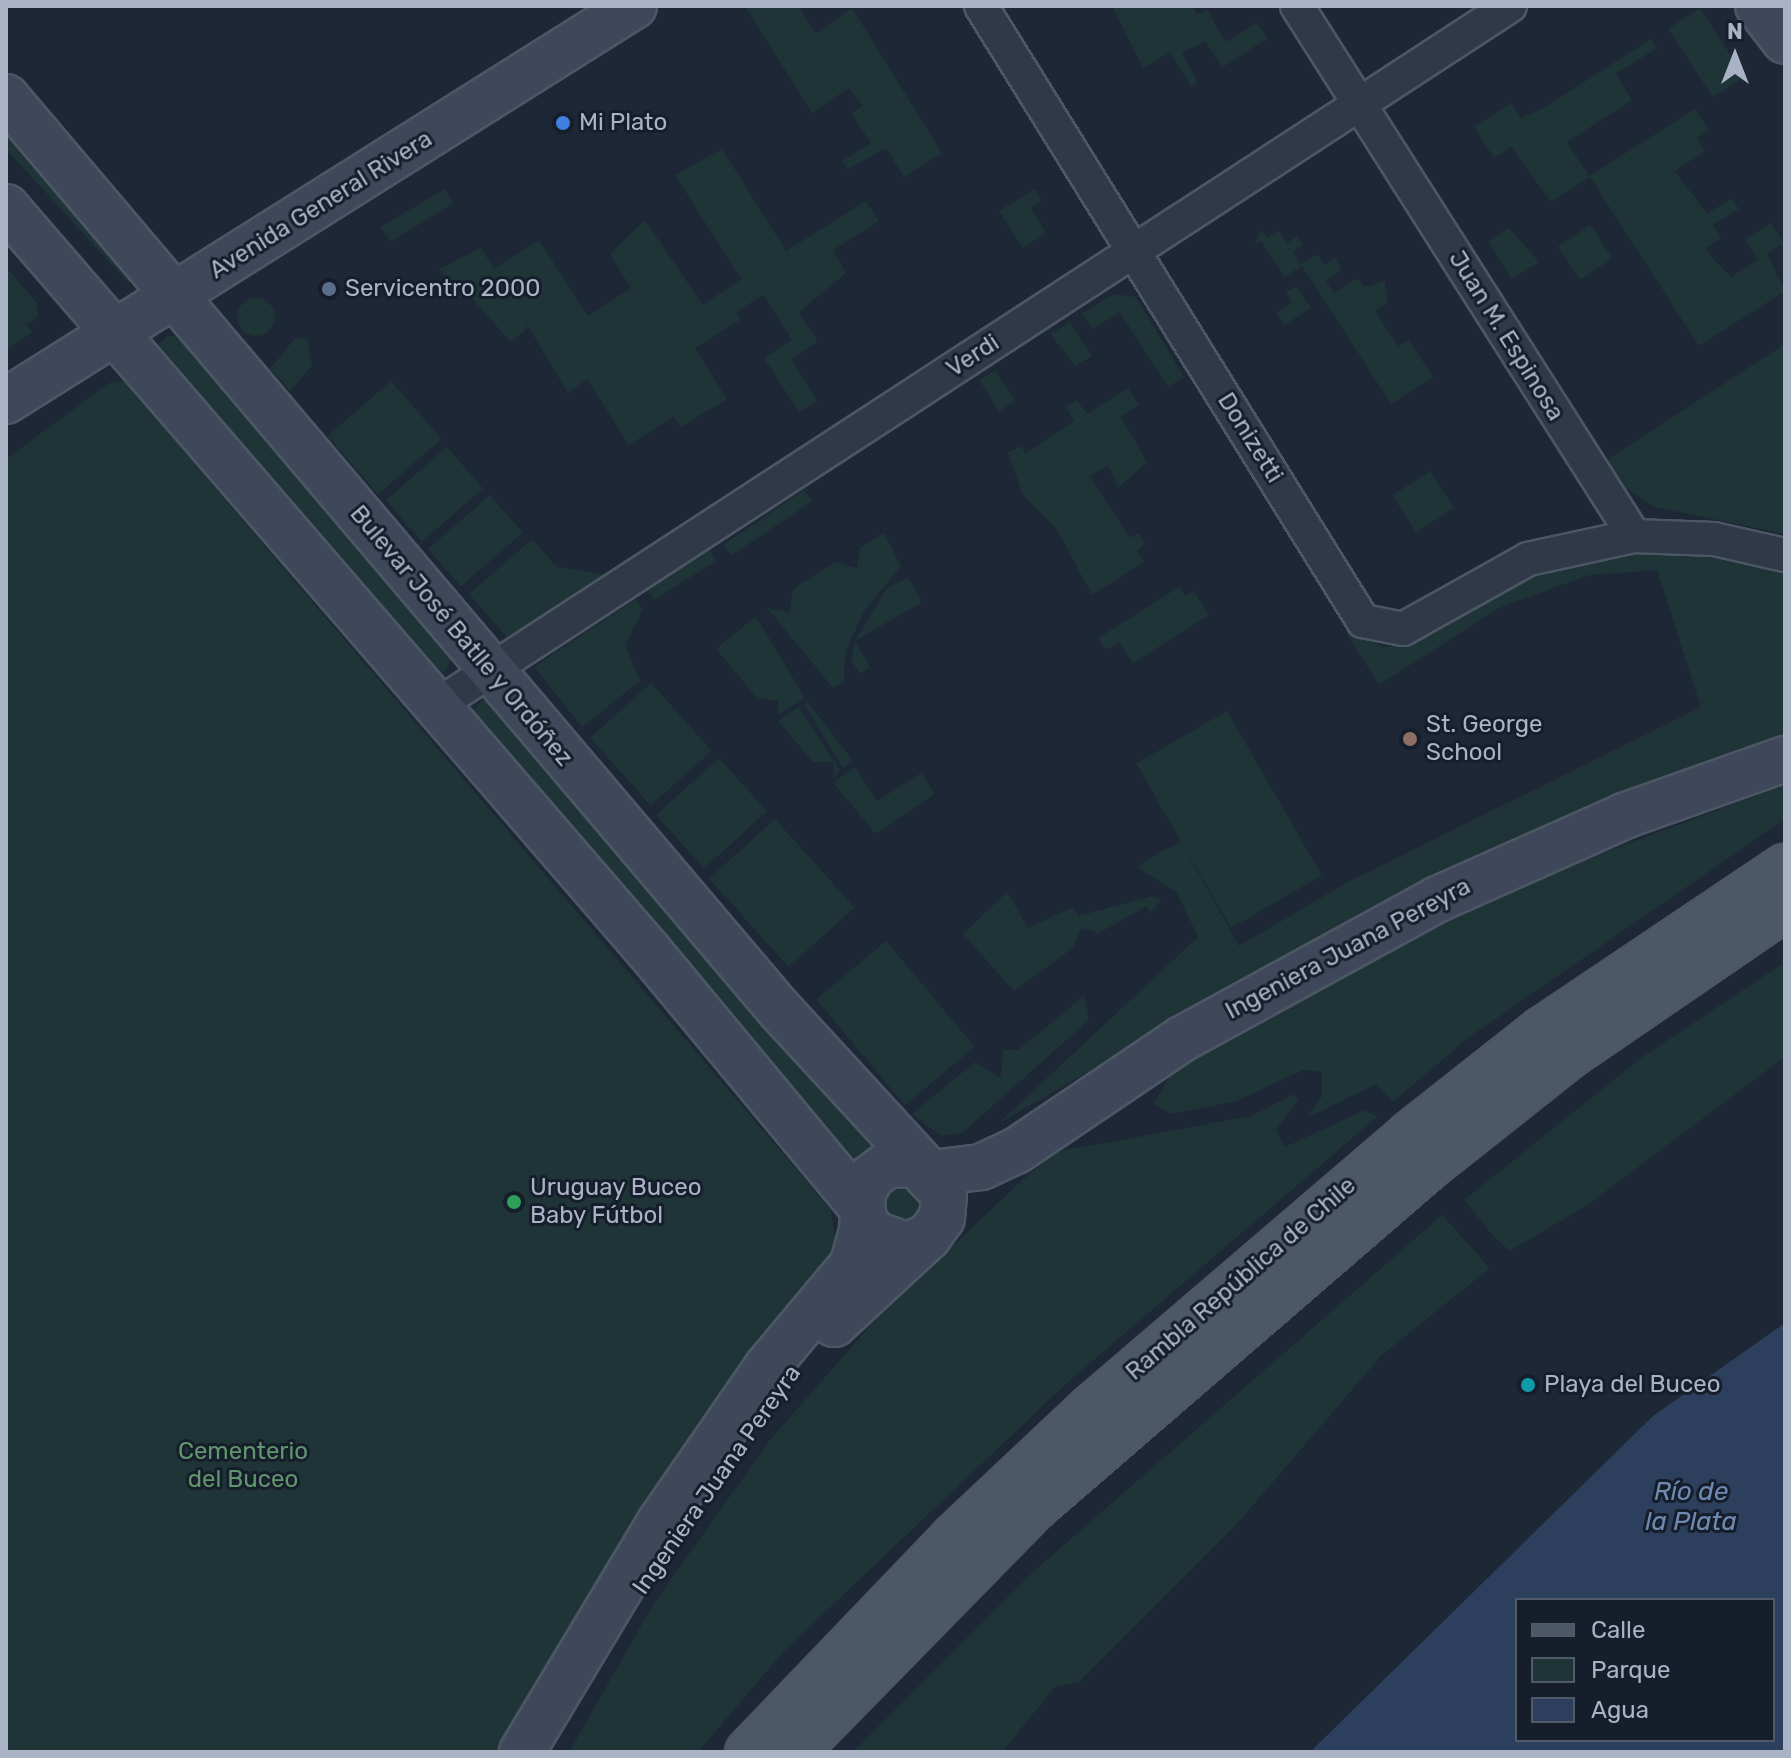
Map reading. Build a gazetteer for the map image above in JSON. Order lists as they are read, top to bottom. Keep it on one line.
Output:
{"streets":{"main road":["Avenida General Rivera","Bulevar José Batlle y Ordóñez","Ingeniera Juana Pereyra","Rambla República de Chile"],"street":["Juan M. Espinosa","Verdi","Donizetti"]},"crossings":[["Avenida General Rivera","Bulevar José Batlle y Ordóñez"],["Juan M. Espinosa","Verdi"],["Juan M. Espinosa","Donizetti"],["Verdi","Donizetti"],["Verdi","Bulevar José Batlle y Ordóñez"],["Bulevar José Batlle y Ordóñez","Ingeniera Juana Pereyra"]],"water":["Río de la Plata"],"parks":["Cementerio del Buceo"],"places":["Mi Plato","Servicentro 2000","St. George School","Uruguay Buceo Baby Fútbol","Playa del Buceo"],"legend":["Calle","Parque","Agua"],"north":"top"}
